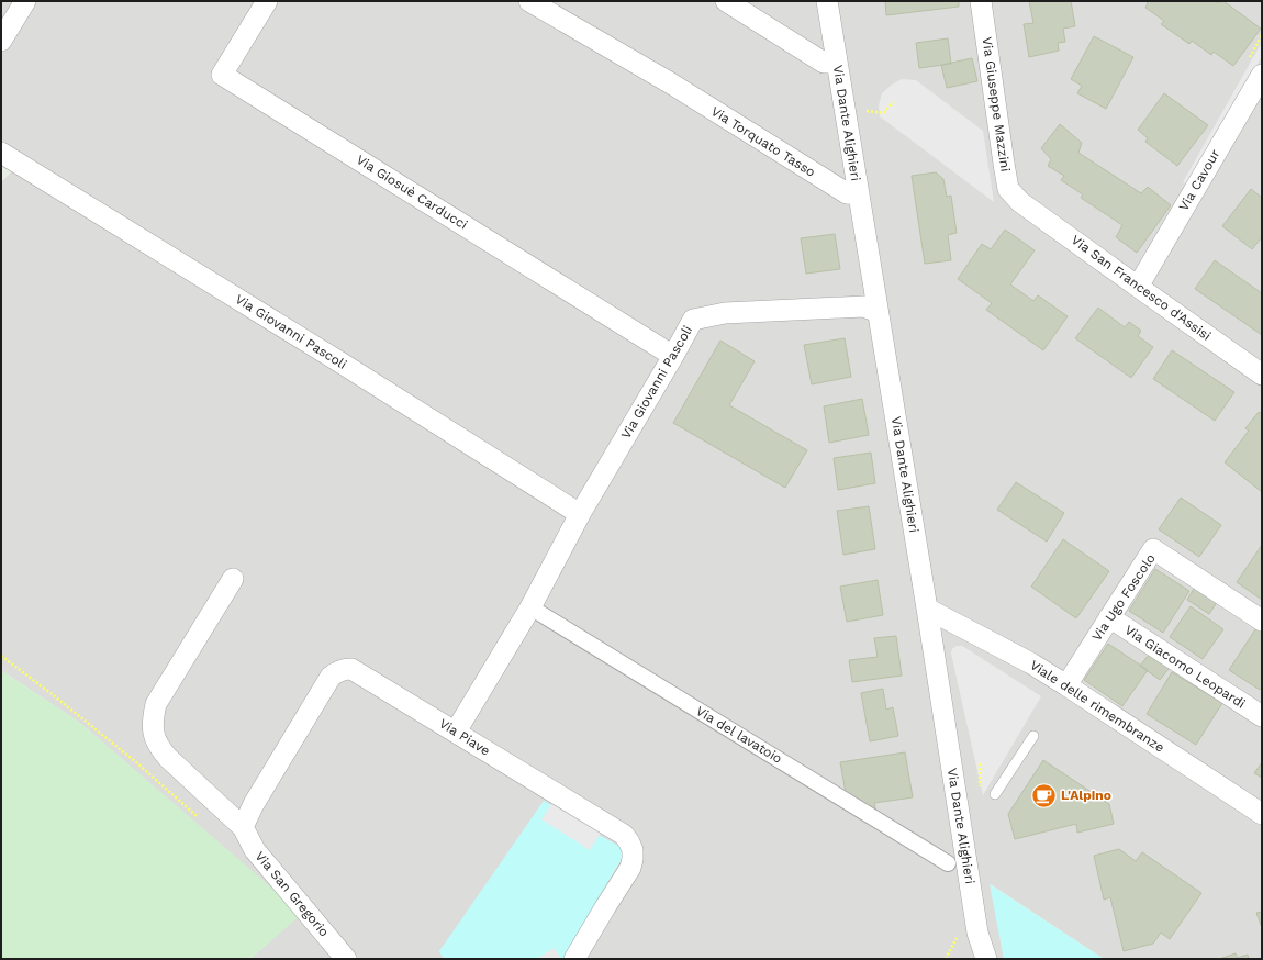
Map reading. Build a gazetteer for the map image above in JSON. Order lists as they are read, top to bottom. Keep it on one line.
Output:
{"streets":{"street":["Via Giuseppe Mazzini","Via Dante Alighieri","Via Torquato Tasso","Via Cavour","Via Giosuè Carducci","Via San Francesco d'Assisi","Via Giovanni Pascoli","Via Ugo Foscolo","Via Giacomo Leopardi","Viale delle rimembranze","Via del lavatoio","Via Piave","Via San Gregorio"]},"crossings":[["Via Giuseppe Mazzini","Via San Francesco d'Assisi"],["Via Dante Alighieri","Via Torquato Tasso"],["Via Dante Alighieri","Via Giovanni Pascoli"],["Via Dante Alighieri","Viale delle rimembranze"],["Via Cavour","Via San Francesco d'Assisi"],["Via Giosuè Carducci","Via Giovanni Pascoli"],["Via Giovanni Pascoli","Via del lavatoio"],["Via Giovanni Pascoli","Via Piave"],["Via Ugo Foscolo","Via Giacomo Leopardi"],["Via Ugo Foscolo","Viale delle rimembranze"],["Via Piave","Via San Gregorio"]],"places":{"cafe":["L'Alpino"]}}
